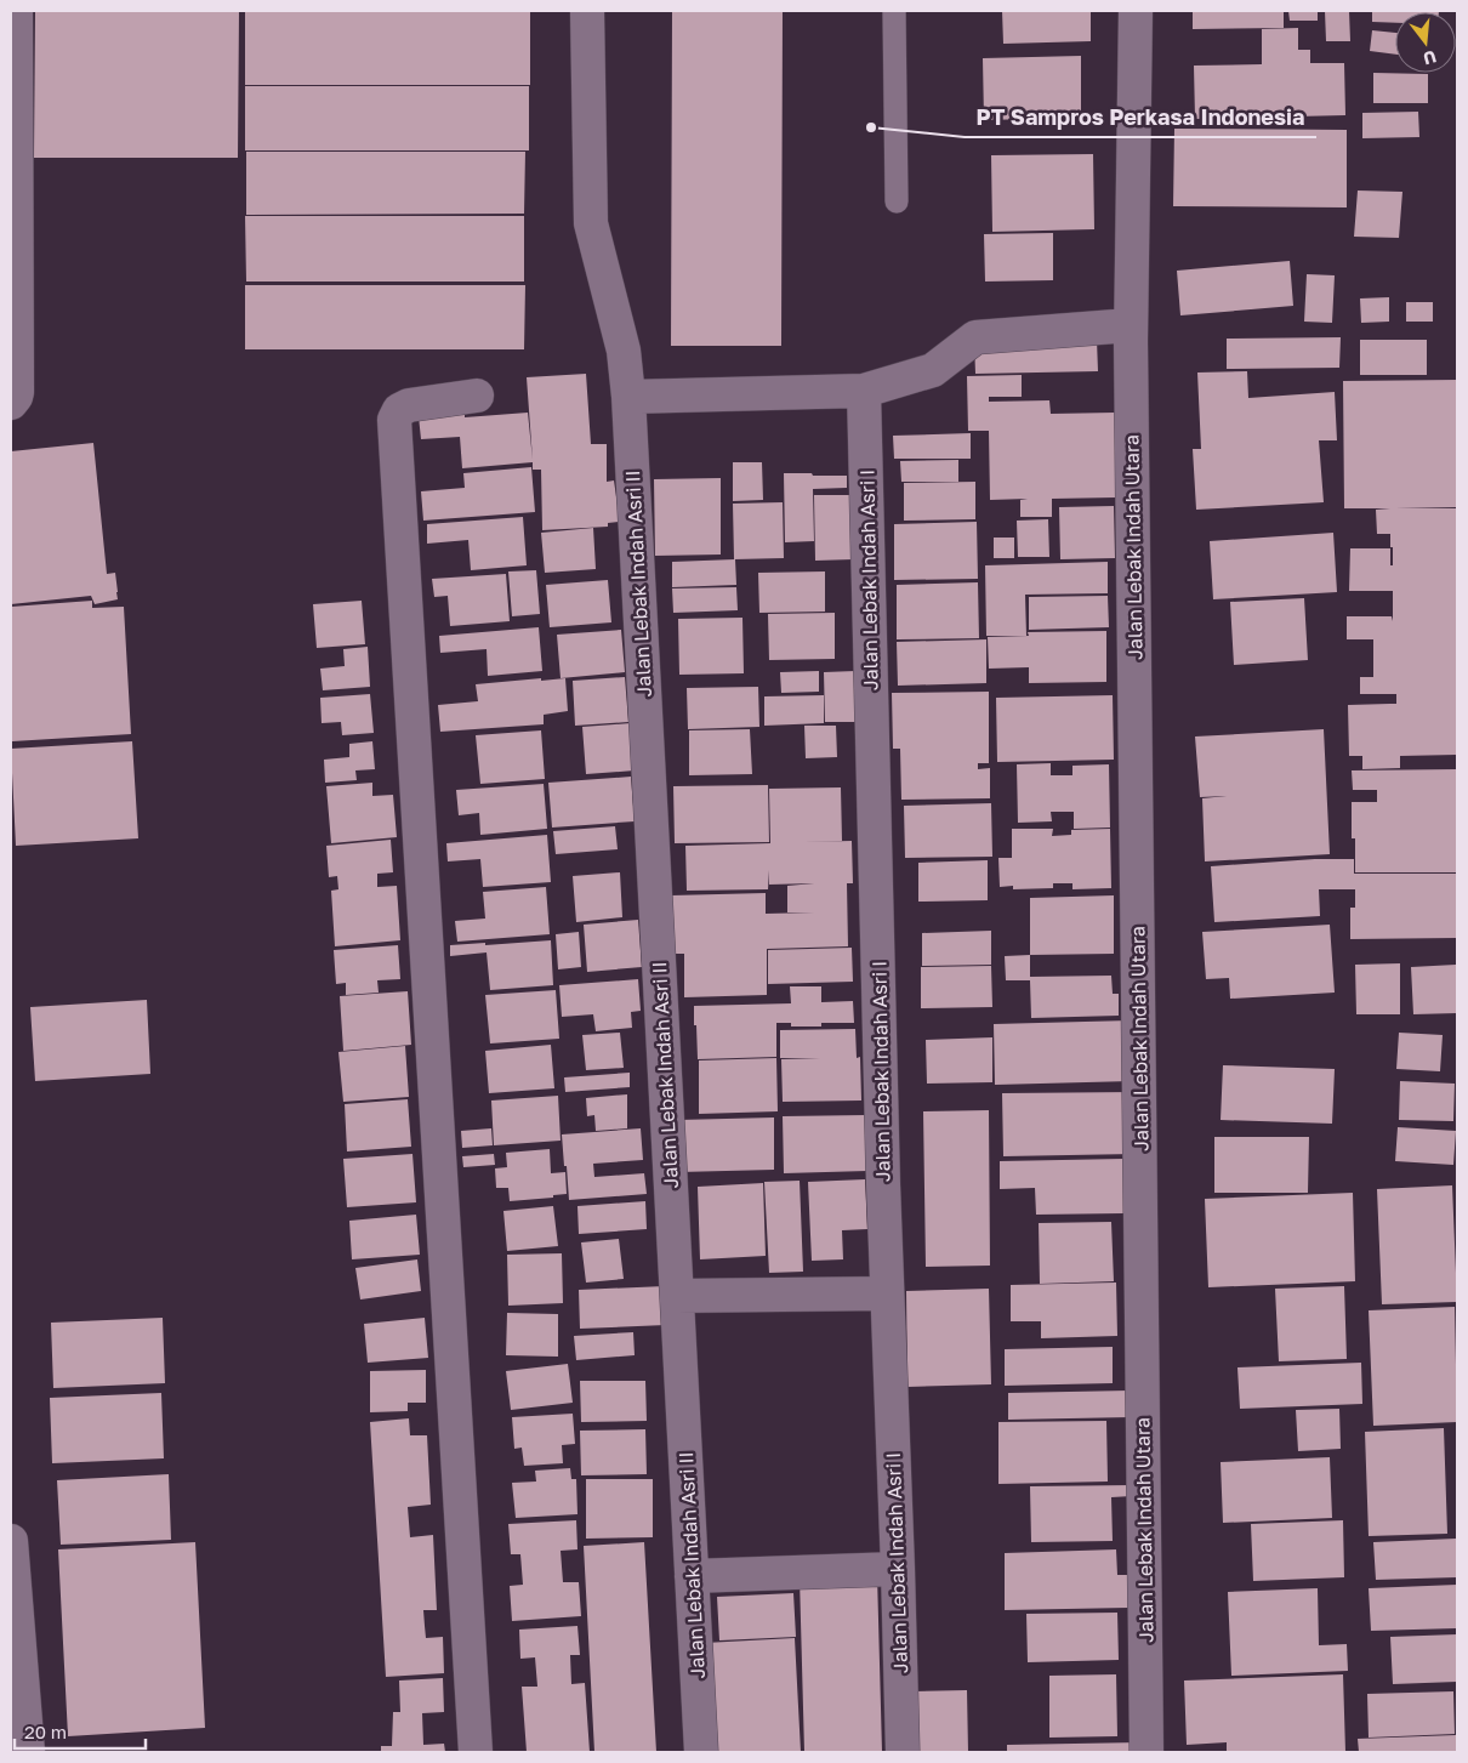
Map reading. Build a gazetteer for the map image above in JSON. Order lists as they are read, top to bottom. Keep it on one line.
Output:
{"streets":{"street":["Jalan Lebak Indah Utara","Jalan Lebak Indah Asri I","Jalan Lebak Indah Asri II"]},"places":["PT Sampros Perkasa Indonesia"],"scale_bar":"20 m","north":"bottom"}
